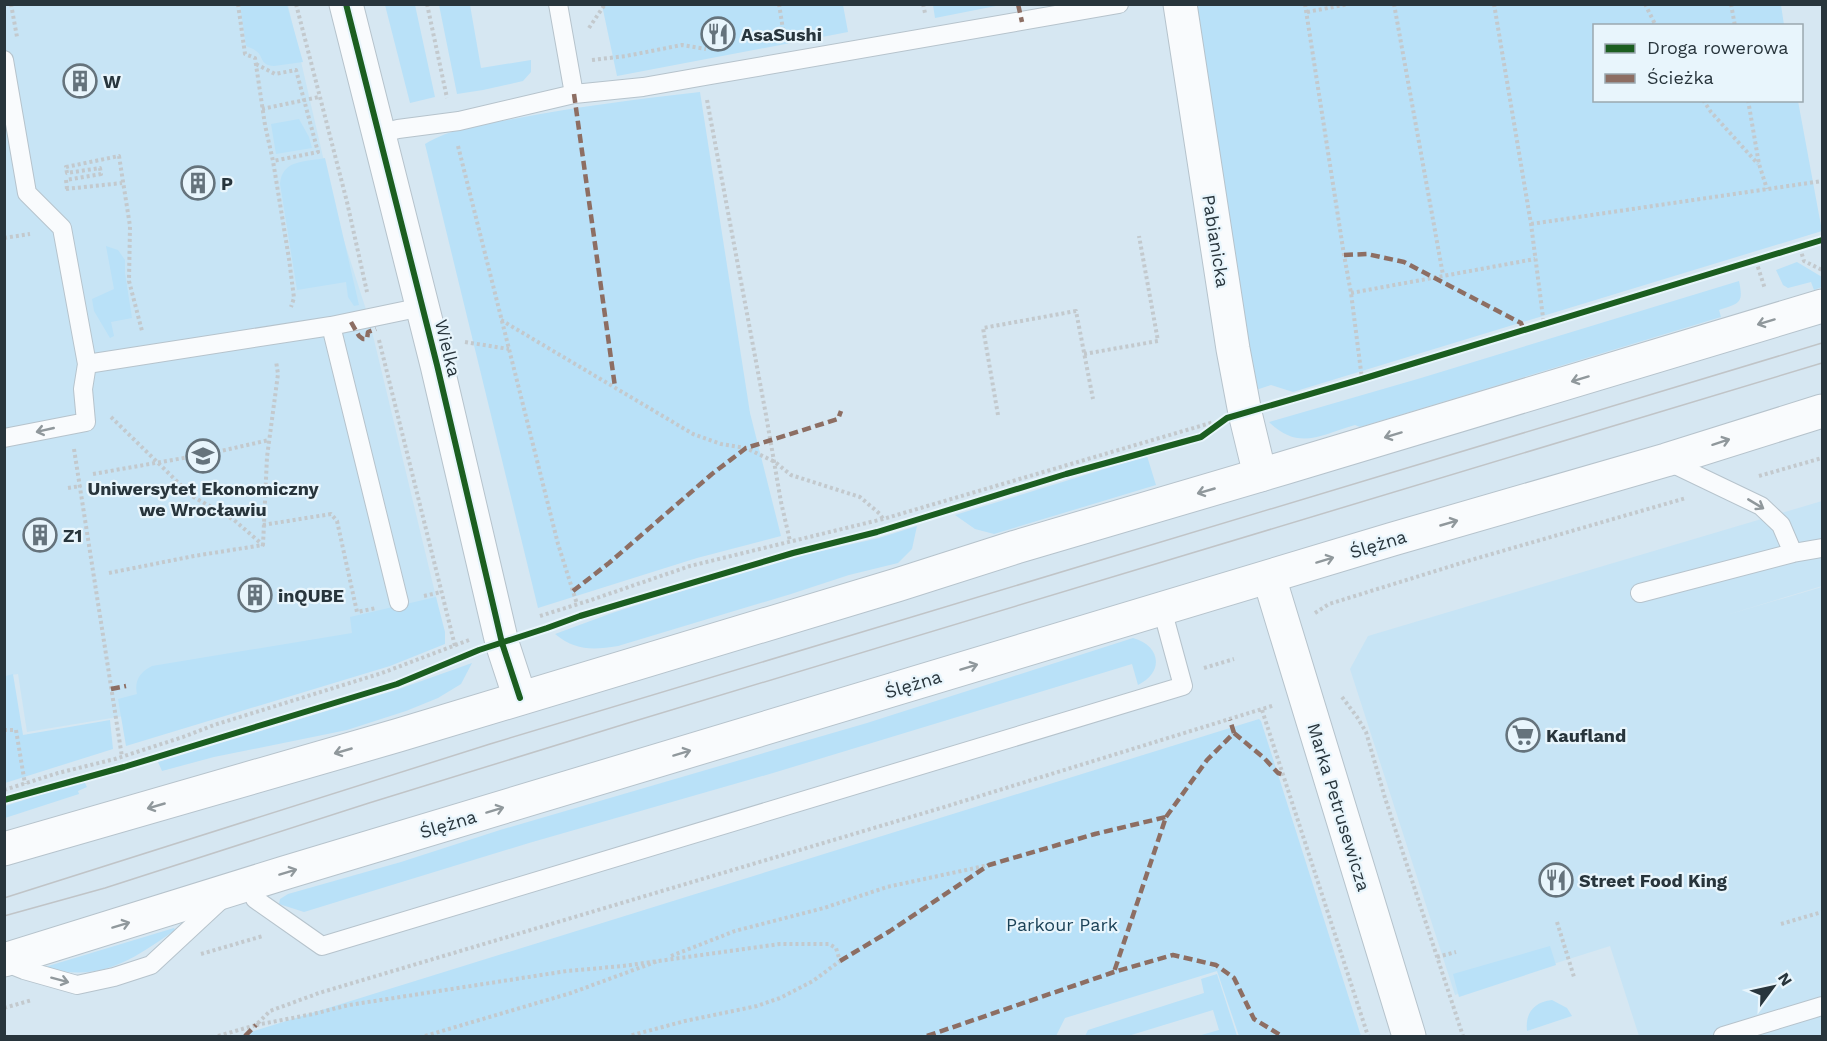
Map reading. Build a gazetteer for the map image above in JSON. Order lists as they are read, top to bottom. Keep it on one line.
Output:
{"streets":{"main road":["Pabianicka","Wielka","Ślężna","Marka Petrusewicza"]},"crossings":[["Ślężna","Marka Petrusewicza"]],"parks":["Parkour Park"],"places":{"restaurant":["AsaSushi","Street Food King"],"building":["W","P","Z1","inQUBE"],"school or university":["Uniwersytet Ekonomiczny we Wrocławiu"],"supermarket":["Kaufland"]},"legend":["Droga rowerowa","Ścieżka"],"north":"top right"}
